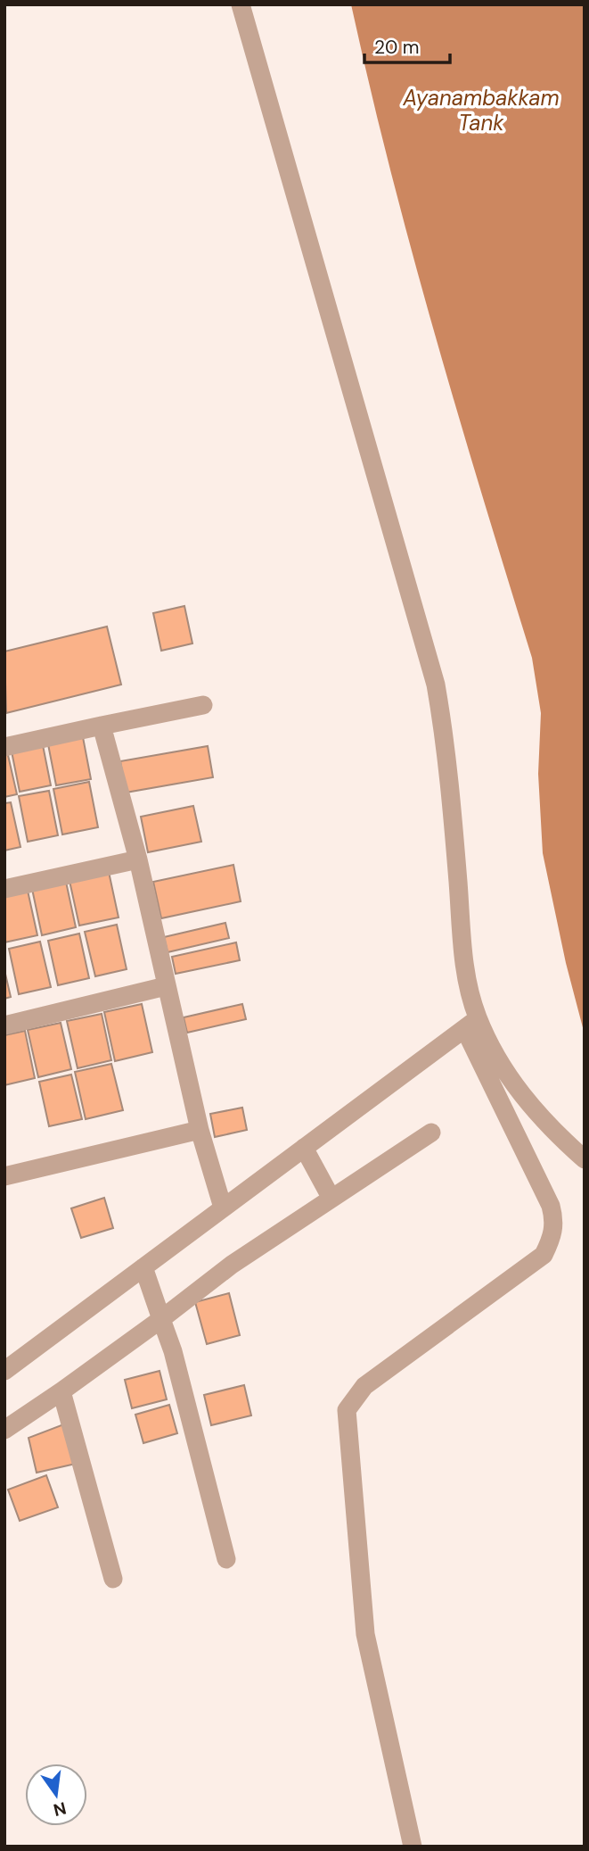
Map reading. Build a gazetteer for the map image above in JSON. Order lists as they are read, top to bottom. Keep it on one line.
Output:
{"water":["Ayanambakkam Tank"],"scale_bar":"20 m","north":"bottom"}
